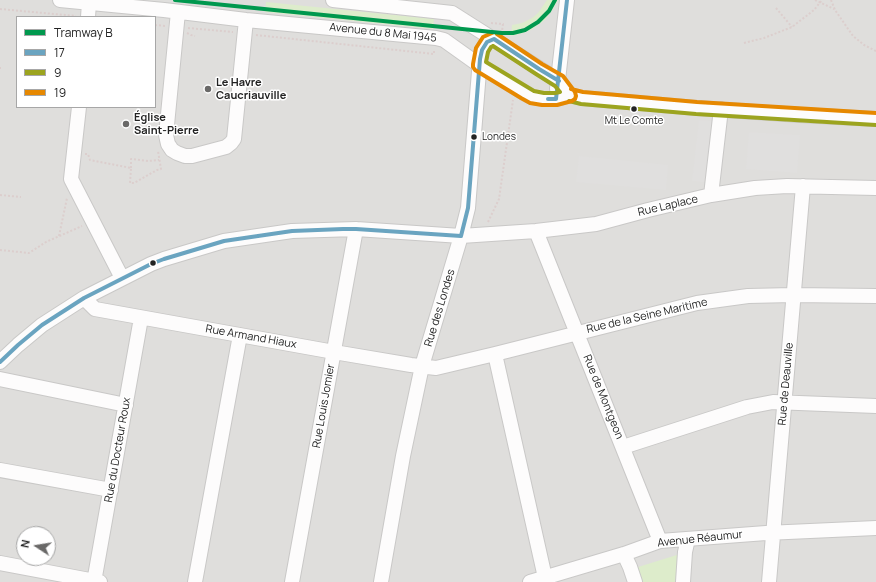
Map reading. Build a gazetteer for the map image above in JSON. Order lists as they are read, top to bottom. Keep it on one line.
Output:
{"streets":{"street":["Avenue du 8 Mai 1945","Rue Laplace","Rue des Londes","Rue de la Seine Maritime","Rue Armand Hiaux","Rue de Deauville","Rue de Montgeon","Rue Louis Jomier","Rue du Docteur Roux","Avenue Réaumur"]},"crossings":[["Avenue du 8 Mai 1945","Rue des Londes"],["Rue Laplace","Rue des Londes"],["Rue Laplace","Rue Armand Hiaux"],["Rue Laplace","Rue de Deauville"],["Rue Laplace","Rue de Montgeon"],["Rue Laplace","Rue Louis Jomier"],["Rue des Londes","Rue de la Seine Maritime"],["Rue des Londes","Rue Armand Hiaux"],["Rue de la Seine Maritime","Rue Armand Hiaux"],["Rue de la Seine Maritime","Rue de Deauville"],["Rue de la Seine Maritime","Rue de Montgeon"],["Rue Armand Hiaux","Rue Louis Jomier"],["Rue Armand Hiaux","Rue du Docteur Roux"],["Rue de Deauville","Avenue Réaumur"],["Rue de Montgeon","Avenue Réaumur"]],"places":["Le Havre Caucriauville","Mt Le Comte","Église Saint-Pierre","Londes"],"lines":["tram line B","transit line 17","transit line 19","transit line 9"],"legend":["Tramway B","17","9","19"],"north":"left"}
